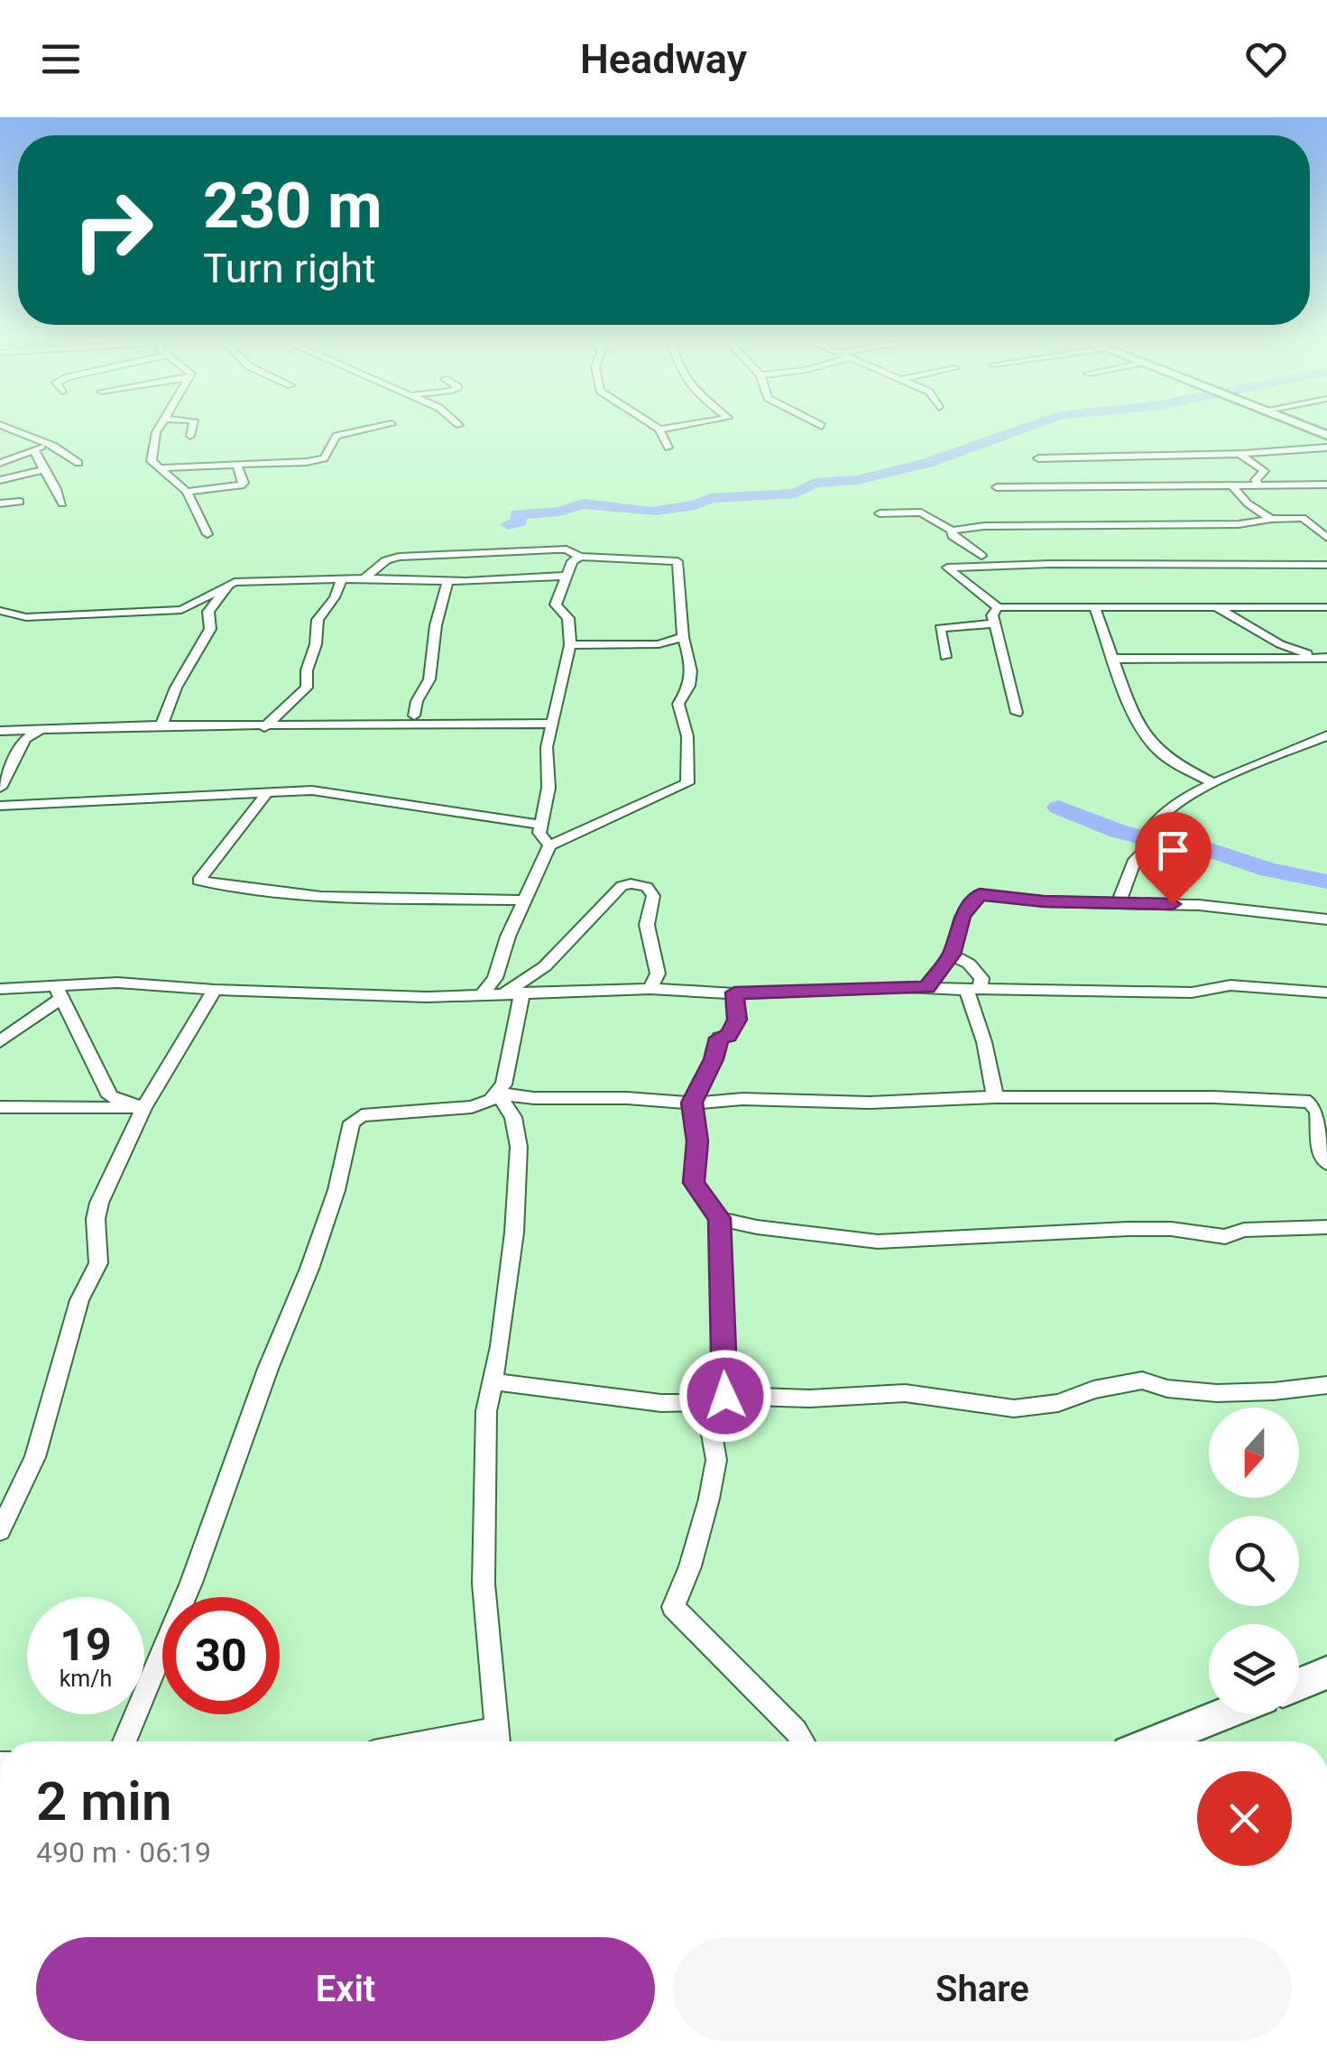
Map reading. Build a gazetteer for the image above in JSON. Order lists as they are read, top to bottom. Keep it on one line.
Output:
{"north":"bottom","page":{"header":"Headway","turn":["230 m","Turn right"],"speed":"19 km/h","limit":"30","heading":["2 min","490 m · 06:19"],"buttons":["Exit","Share"]}}
